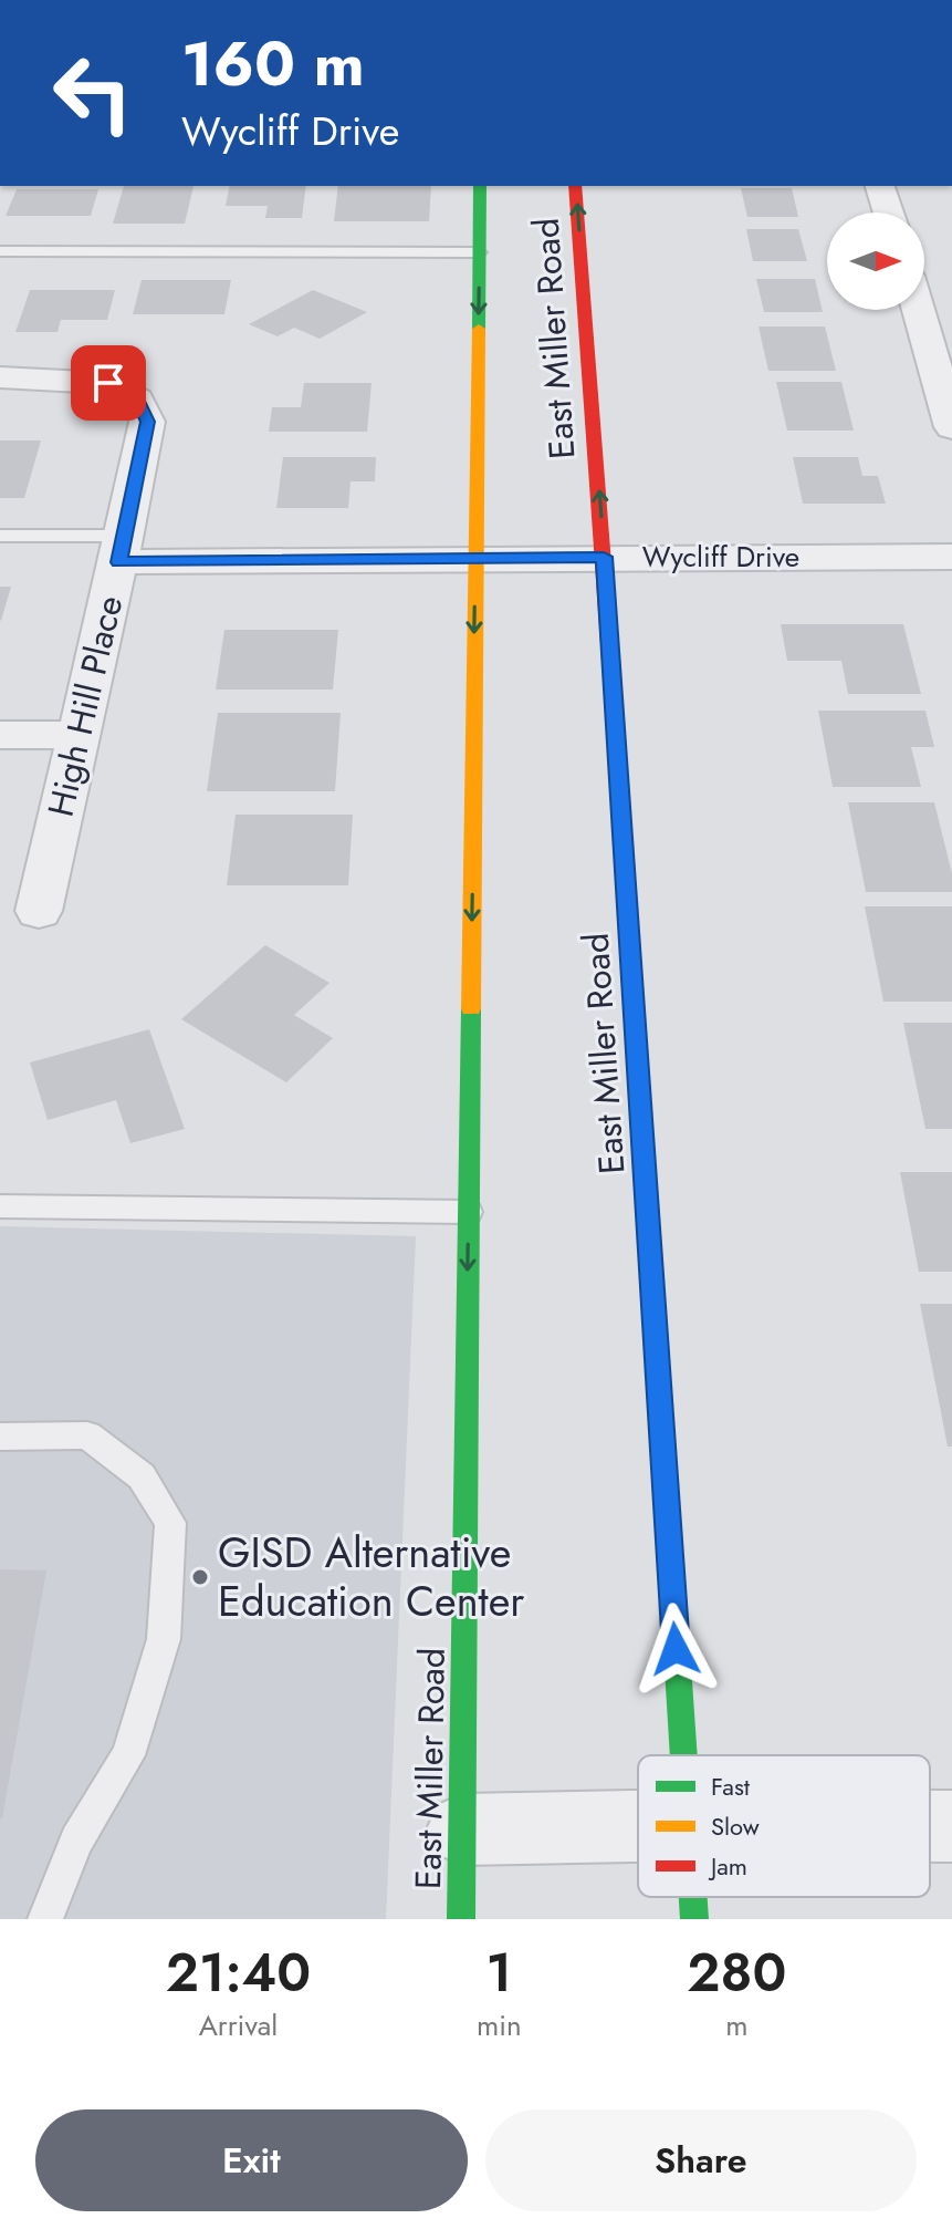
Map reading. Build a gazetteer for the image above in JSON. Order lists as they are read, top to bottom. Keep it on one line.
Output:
{"streets":{"main road":["East Miller Road"],"street":["Wycliff Drive","High Hill Place"]},"crossings":[["East Miller Road","Wycliff Drive"],["Wycliff Drive","High Hill Place"]],"places":["GISD Alternative Education Center"],"legend":["Fast","Slow","Jam"],"north":"right","page":{"turn":["160 m","Wycliff Drive"],"eta":["21:40","Arrival","1","min","280","m"],"buttons":["Exit","Share"]}}
